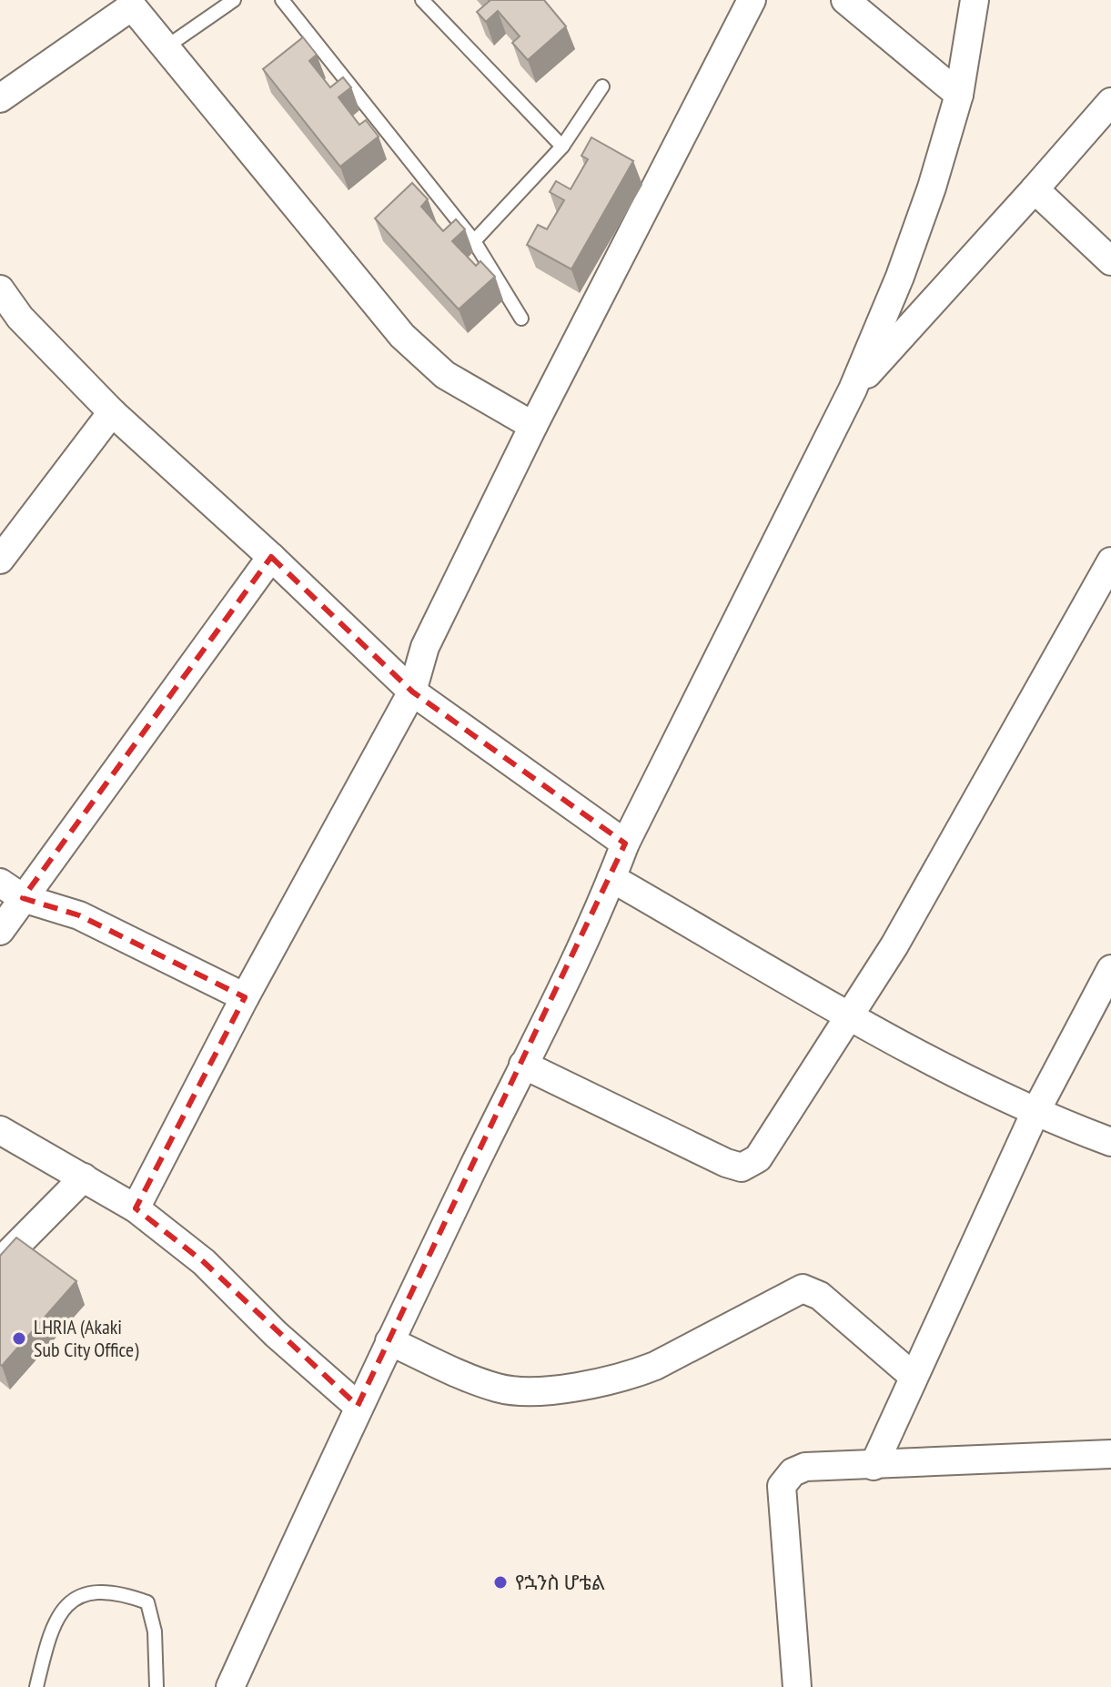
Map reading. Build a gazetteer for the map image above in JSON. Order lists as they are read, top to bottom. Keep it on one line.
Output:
{"places":["LHRIA (Akaki Sub City Office)","የኋንስ ሆቴል"]}
